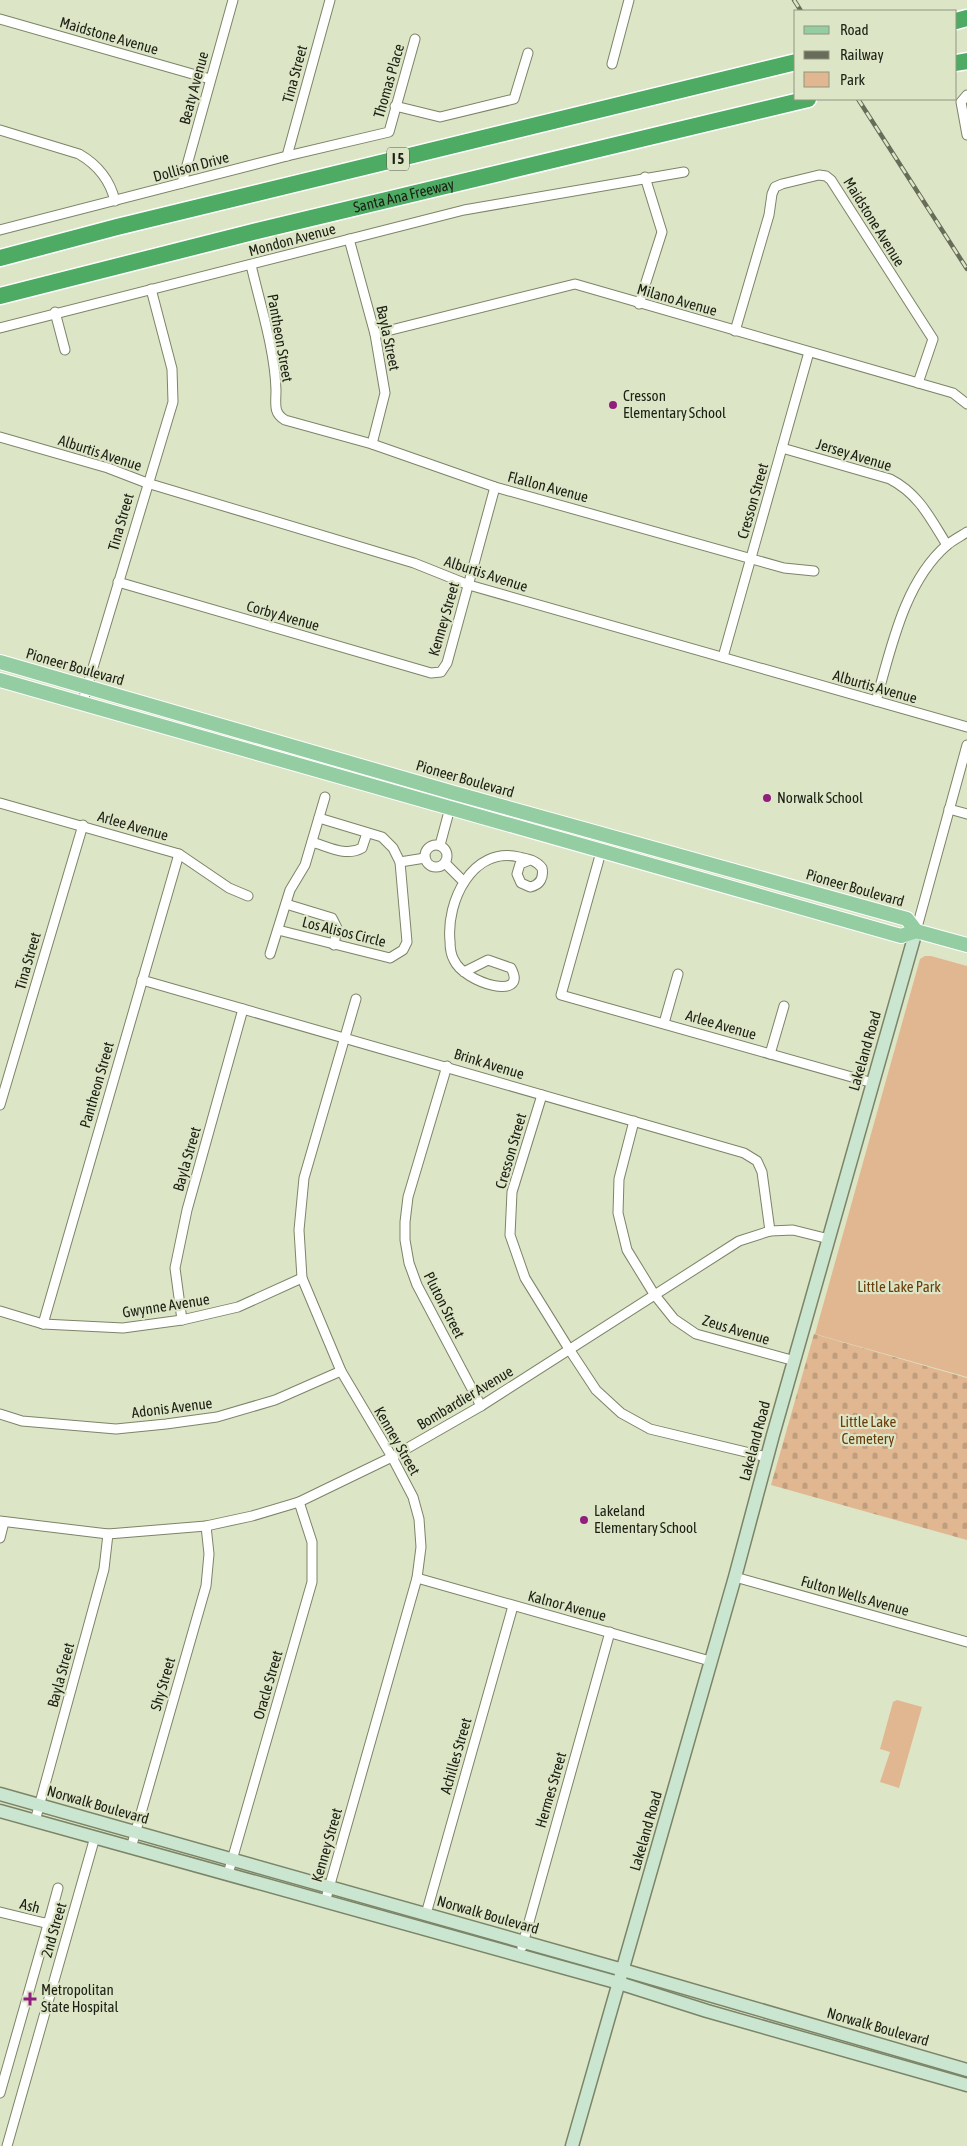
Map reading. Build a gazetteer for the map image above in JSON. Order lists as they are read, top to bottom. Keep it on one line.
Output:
{"streets":{"highway":["I 5","Santa Ana Freeway"],"main road":["Pioneer Boulevard","Lakeland Road","Norwalk Boulevard"],"street":["Maidstone Avenue","Tina Street","Thomas Place","Beaty Avenue","Dollison Drive","Mondon Avenue","Milano Avenue","Pantheon Street","Bayla Street","Alburtis Avenue","Jersey Avenue","Flallon Avenue","Cresson Street","Corby Avenue","Kenney Street","Arlee Avenue","Los Alisos Circle","Brink Avenue","Pluton Street","Gwynne Avenue","Zeus Avenue","Bombardier Avenue","Adonis Avenue","Fulton Wells Avenue","Kalnor Avenue","Shy Street","Oracle Street","Achilles Street","Hermes Street","Ash","2nd Street"]},"crossings":[["Maidstone Avenue","Beaty Avenue"],["Maidstone Avenue","Milano Avenue"],["Tina Street","Dollison Drive"],["Tina Street","Mondon Avenue"],["Tina Street","Alburtis Avenue"],["Tina Street","Corby Avenue"],["Tina Street","Pioneer Boulevard"],["Tina Street","Arlee Avenue"],["Thomas Place","Dollison Drive"],["Beaty Avenue","Dollison Drive"],["Mondon Avenue","Pantheon Street"],["Mondon Avenue","Bayla Street"],["Milano Avenue","Bayla Street"],["Milano Avenue","Cresson Street"],["Pantheon Street","Flallon Avenue"],["Pantheon Street","Arlee Avenue"],["Pantheon Street","Brink Avenue"],["Pantheon Street","Gwynne Avenue"],["Bayla Street","Flallon Avenue"],["Bayla Street","Brink Avenue"],["Bayla Street","Gwynne Avenue"],["Bayla Street","Bombardier Avenue"],["Bayla Street","Norwalk Boulevard"],["Alburtis Avenue","Cresson Street"],["Alburtis Avenue","Kenney Street"],["Jersey Avenue","Cresson Street"],["Flallon Avenue","Cresson Street"],["Flallon Avenue","Kenney Street"],["Cresson Street","Lakeland Road"],["Cresson Street","Brink Avenue"],["Cresson Street","Bombardier Avenue"],["Corby Avenue","Kenney Street"],["Kenney Street","Brink Avenue"],["Kenney Street","Gwynne Avenue"],["Kenney Street","Bombardier Avenue"],["Kenney Street","Adonis Avenue"],["Kenney Street","Kalnor Avenue"],["Kenney Street","Norwalk Boulevard"],["Pioneer Boulevard","Arlee Avenue"],["Pioneer Boulevard","Lakeland Road"],["Arlee Avenue","Lakeland Road"],["Lakeland Road","Zeus Avenue"],["Lakeland Road","Bombardier Avenue"],["Lakeland Road","Fulton Wells Avenue"],["Lakeland Road","Kalnor Avenue"],["Lakeland Road","Norwalk Boulevard"],["Brink Avenue","Pluton Street"],["Brink Avenue","Zeus Avenue"],["Brink Avenue","Bombardier Avenue"],["Pluton Street","Bombardier Avenue"],["Zeus Avenue","Bombardier Avenue"],["Bombardier Avenue","Shy Street"],["Bombardier Avenue","Oracle Street"],["Kalnor Avenue","Achilles Street"],["Kalnor Avenue","Hermes Street"],["Shy Street","Norwalk Boulevard"],["Oracle Street","Norwalk Boulevard"],["Achilles Street","Norwalk Boulevard"],["Hermes Street","Norwalk Boulevard"],["Norwalk Boulevard","2nd Street"]],"parks":["Little Lake Park","Little Lake Cemetery"],"places":{"other":["Cresson Elementary School","Norwalk School","Lakeland Elementary School"],"health":["Metropolitan State Hospital"]},"legend":["Road","Railway","Park"]}
